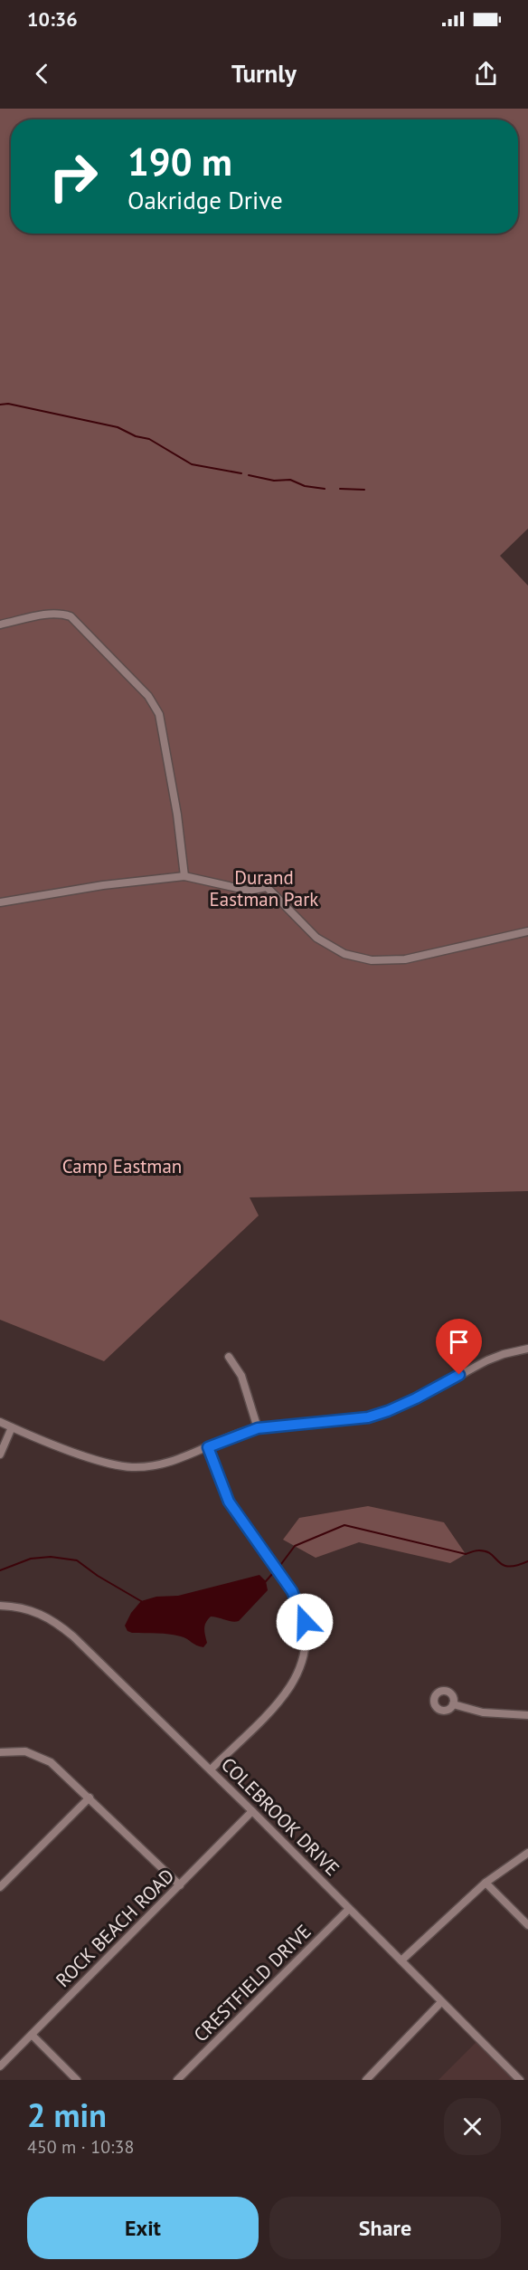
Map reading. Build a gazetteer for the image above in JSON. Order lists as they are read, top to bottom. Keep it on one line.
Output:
{"streets":{"street":["COLEBROOK DRIVE","ROCK BEACH ROAD","CRESTFIELD DRIVE"]},"crossings":[["COLEBROOK DRIVE","ROCK BEACH ROAD"],["COLEBROOK DRIVE","CRESTFIELD DRIVE"]],"parks":["Durand Eastman Park","Camp Eastman"],"page":{"status":"10:36","header":"Turnly","turn":["190 m","Oakridge Drive"],"heading":["2 min","450 m · 10:38"],"buttons":["Exit","Share"]}}
